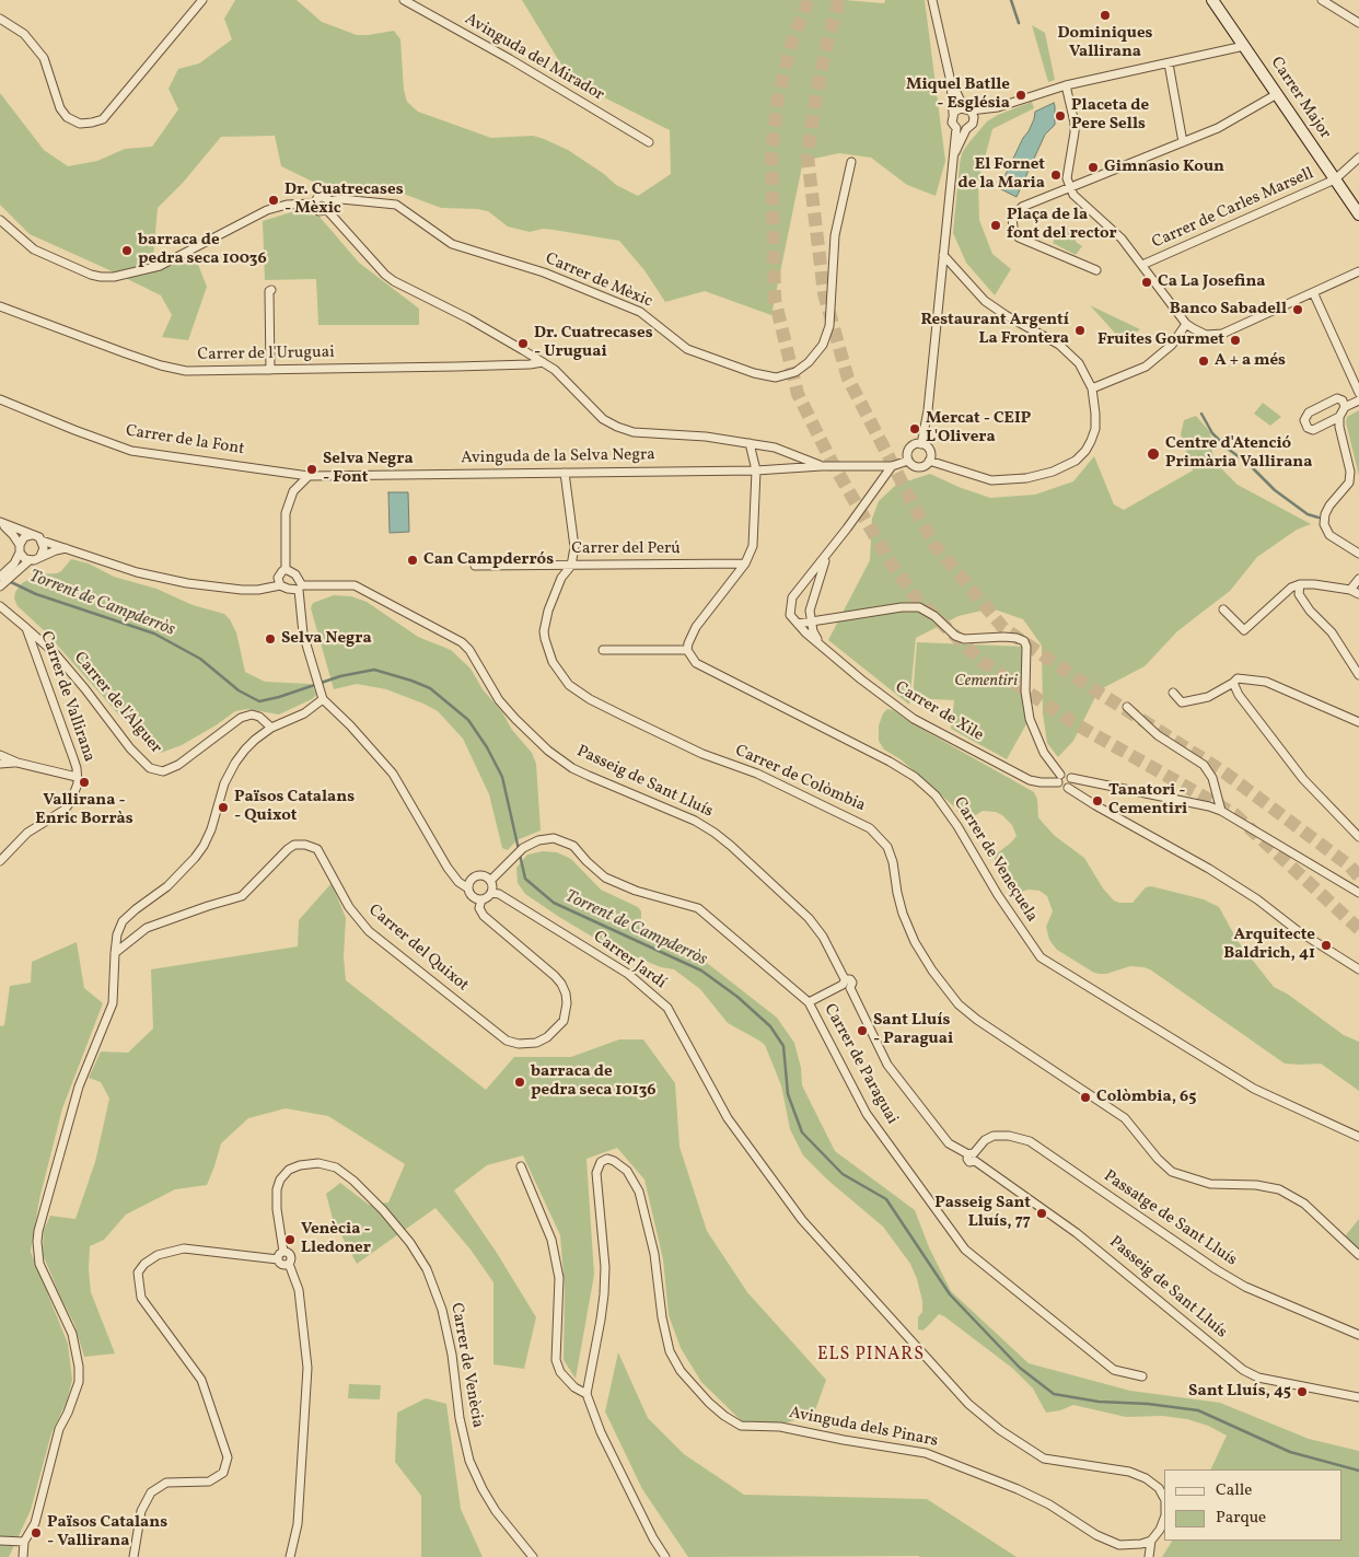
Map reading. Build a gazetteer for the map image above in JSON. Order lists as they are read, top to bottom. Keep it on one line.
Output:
{"streets":{"street":["Avinguda del Mirador","Carrer Major","Carrer de Carles Marsell","Carrer de Mèxic","Carrer de l'Uruguai","Carrer de la Font","Avinguda de la Selva Negra","Carrer del Perú","Carrer de Vallirana","Carrer de l'Alguer","Carrer de Xile","Carrer de Colòmbia","Passeig de Sant Lluís","Carrer de Veneçuela","Carrer del Quixot","Carrer Jardí","Carrer de Paraguai","Passatge de Sant Lluís","Carrer de Venècia","Avinguda dels Pinars"]},"crossings":[["Carrer Major","Carrer de Carles Marsell"],["Carrer de la Font","Avinguda de la Selva Negra"],["Avinguda de la Selva Negra","Carrer de Colòmbia"],["Carrer del Perú","Carrer de Colòmbia"],["Carrer de Vallirana","Carrer de l'Alguer"],["Passeig de Sant Lluís","Passatge de Sant Lluís"],["Carrer del Quixot","Carrer Jardí"],["Carrer del Quixot","Carrer de Paraguai"],["Carrer Jardí","Carrer de Paraguai"],["Carrer Jardí","Avinguda dels Pinars"]],"districts":["ELS PINARS"],"water":["Torrent de Campderròs"],"parks":["Cementiri"],"places":["Dominiques Vallirana","Miquel Batlle - Església","Placeta de Pere Sells","Gimnasio Koun","El Fornet de la Maria","Dr. Cuatrecases - Mèxic","Plaça de la font del rector","barraca de pedra seca 10036","Ca La Josefina","Banco Sabadell","Restaurant Argentí La Frontera","Fruites Gourmet","Dr. Cuatrecases - Uruguai","A + a més","Mercat - CEIP L'Olivera","Centre d'Atenció Primària Vallirana","Selva Negra - Font","Can Campderrós","Selva Negra","Vallirana - Enric Borràs","Tanatori - Cementiri","Països Catalans - Quixot","Arquitecte Baldrich, 41","Sant Lluís - Paraguai","barraca de pedra seca 10136","Colòmbia, 65","Passeig Sant Lluís, 77","Venècia - Lledoner","Sant Lluís, 45","Països Catalans - Vallirana"],"legend":["Calle","Parque"]}
